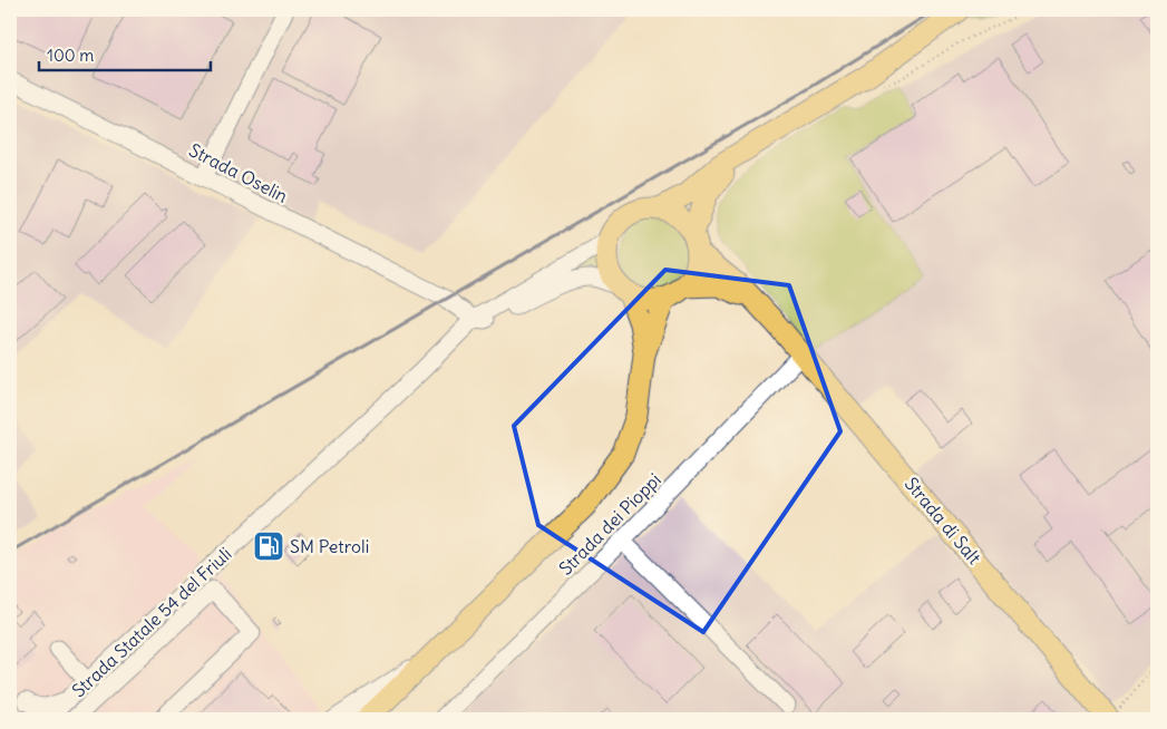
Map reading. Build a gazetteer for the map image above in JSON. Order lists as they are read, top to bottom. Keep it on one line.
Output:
{"streets":{"main road":["Strada di Salt","Strada Statale 54 del Friuli"],"street":["Strada Oselin","Strada dei Pioppi"]},"crossings":[["Strada Oselin","Strada Statale 54 del Friuli"],["Strada di Salt","Strada dei Pioppi"]],"places":{"fuel station":["SM Petroli"]},"scale_bar":"100 m"}
